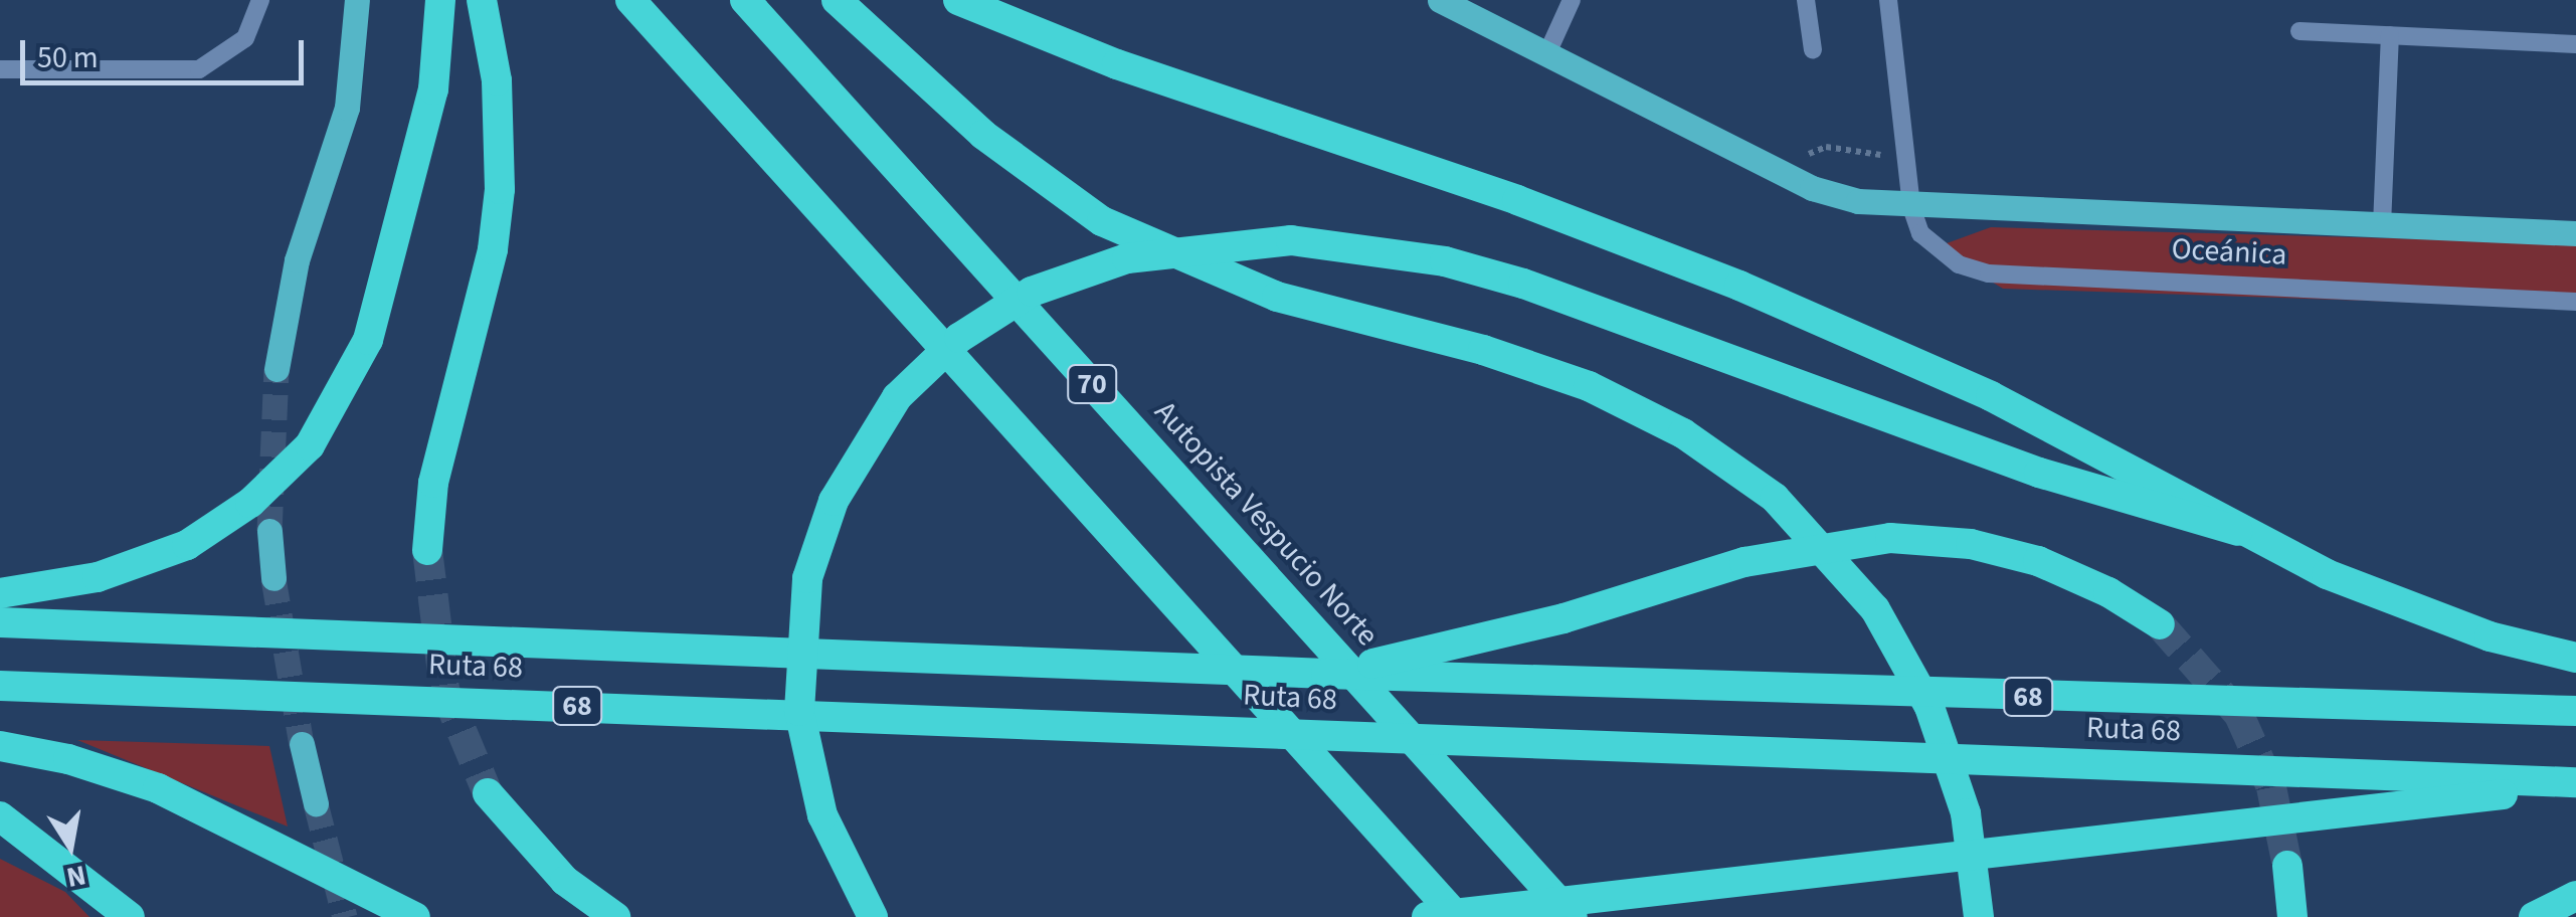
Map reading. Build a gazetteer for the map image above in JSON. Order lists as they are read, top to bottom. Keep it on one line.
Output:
{"streets":{"highway":["70","Autopista Vespucio Norte","Ruta 68","68"],"main road":["Oceánica"]},"scale_bar":"50 m","north":"bottom"}
